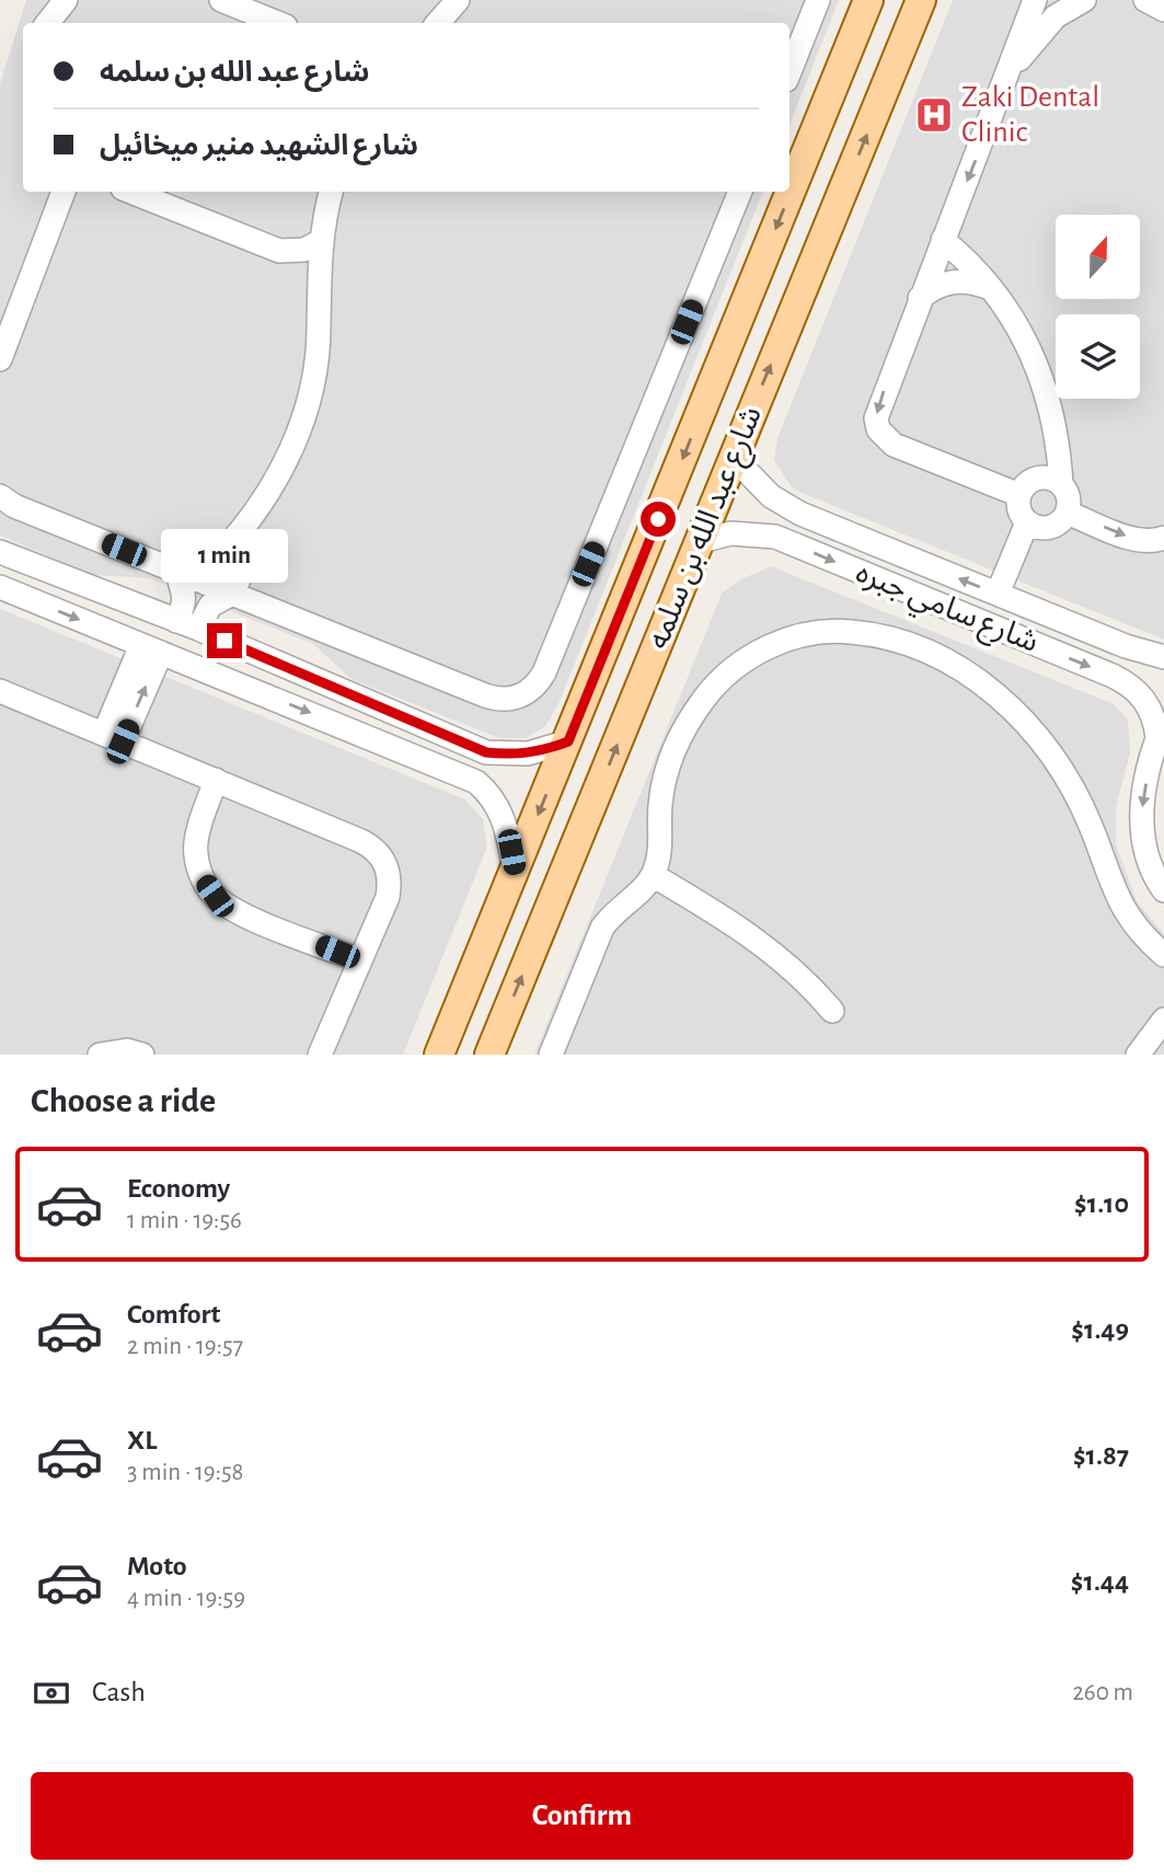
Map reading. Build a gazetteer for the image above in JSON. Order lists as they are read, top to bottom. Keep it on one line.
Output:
{"streets":{"main road":["شارع عبد الله بن سلمه"],"street":["شارع سامي جبره"]},"crossings":[["شارع عبد الله بن سلمه","شارع سامي جبره"]],"places":{"hospital":["Zaki Dental Clinic"]},"north":"top","page":{"banner":["شارع عبد الله بن سلمه","شارع الشهيد منير ميخائيل"],"bubble":"1 min","heading":"Choose a ride","list":[{"name":"Economy","note":"1 min · 19:56","value":"$1.10"},{"name":"Comfort","note":"2 min · 19:57","value":"$1.49"},{"name":"XL","note":"3 min · 19:58","value":"$1.87"},{"name":"Moto","note":"4 min · 19:59","value":"$1.44"}],"pay":["Cash","260 m"],"buttons":"Confirm"}}
